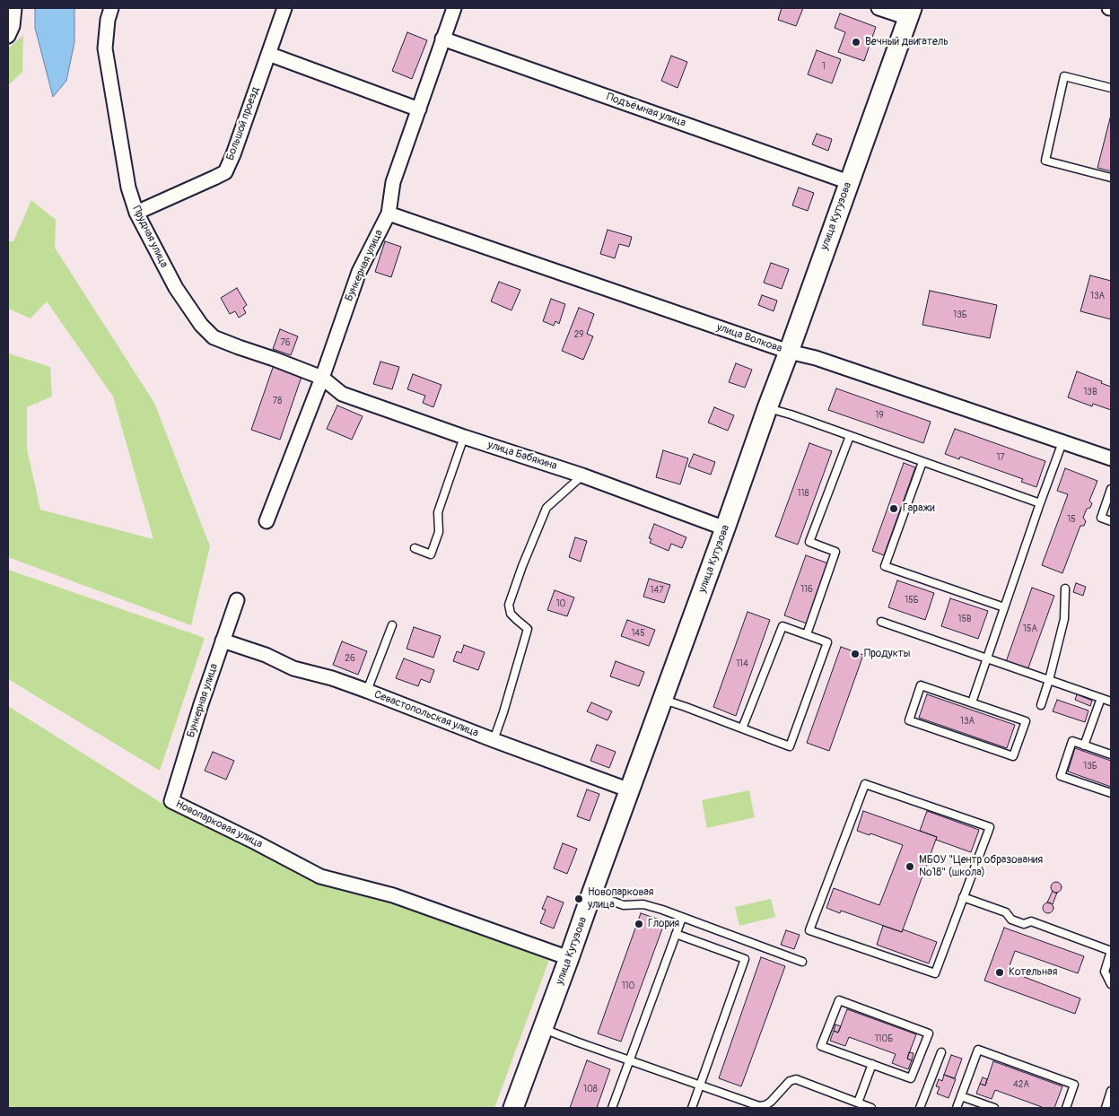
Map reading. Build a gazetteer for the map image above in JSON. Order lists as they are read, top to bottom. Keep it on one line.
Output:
{"streets":{"main road":["улица Кутузова"],"street":["Подъёмная улица","Большой проезд","Прудная улица","Бункерная улица","улица Волкова","улица Бабякина","Севастопольская улица","Новопарковая улица"]},"crossings":[["Подъёмная улица","улица Кутузова"],["Подъёмная улица","Бункерная улица"],["Большой проезд","Прудная улица"],["улица Кутузова","улица Волкова"],["улица Кутузова","улица Бабякина"],["улица Кутузова","Севастопольская улица"],["улица Кутузова","Новопарковая улица"],["Прудная улица","Бункерная улица"],["Прудная улица","улица Бабякина"],["Бункерная улица","улица Волкова"],["Бункерная улица","улица Бабякина"],["Бункерная улица","Севастопольская улица"],["Бункерная улица","Новопарковая улица"]],"places":["Вечный двигатель","Гаражи","Продукты","МБОУ \"Центр образования №18\" (школа)","Новопарковая улица","Глория","Котельная"],"house_numbers":["1","13А","13Б","29","76","13В","78","19","17","118","15","116","147","15Б","10","15В","15А","145","26","114","13А","13Б","110","110Б","42А","108"]}
